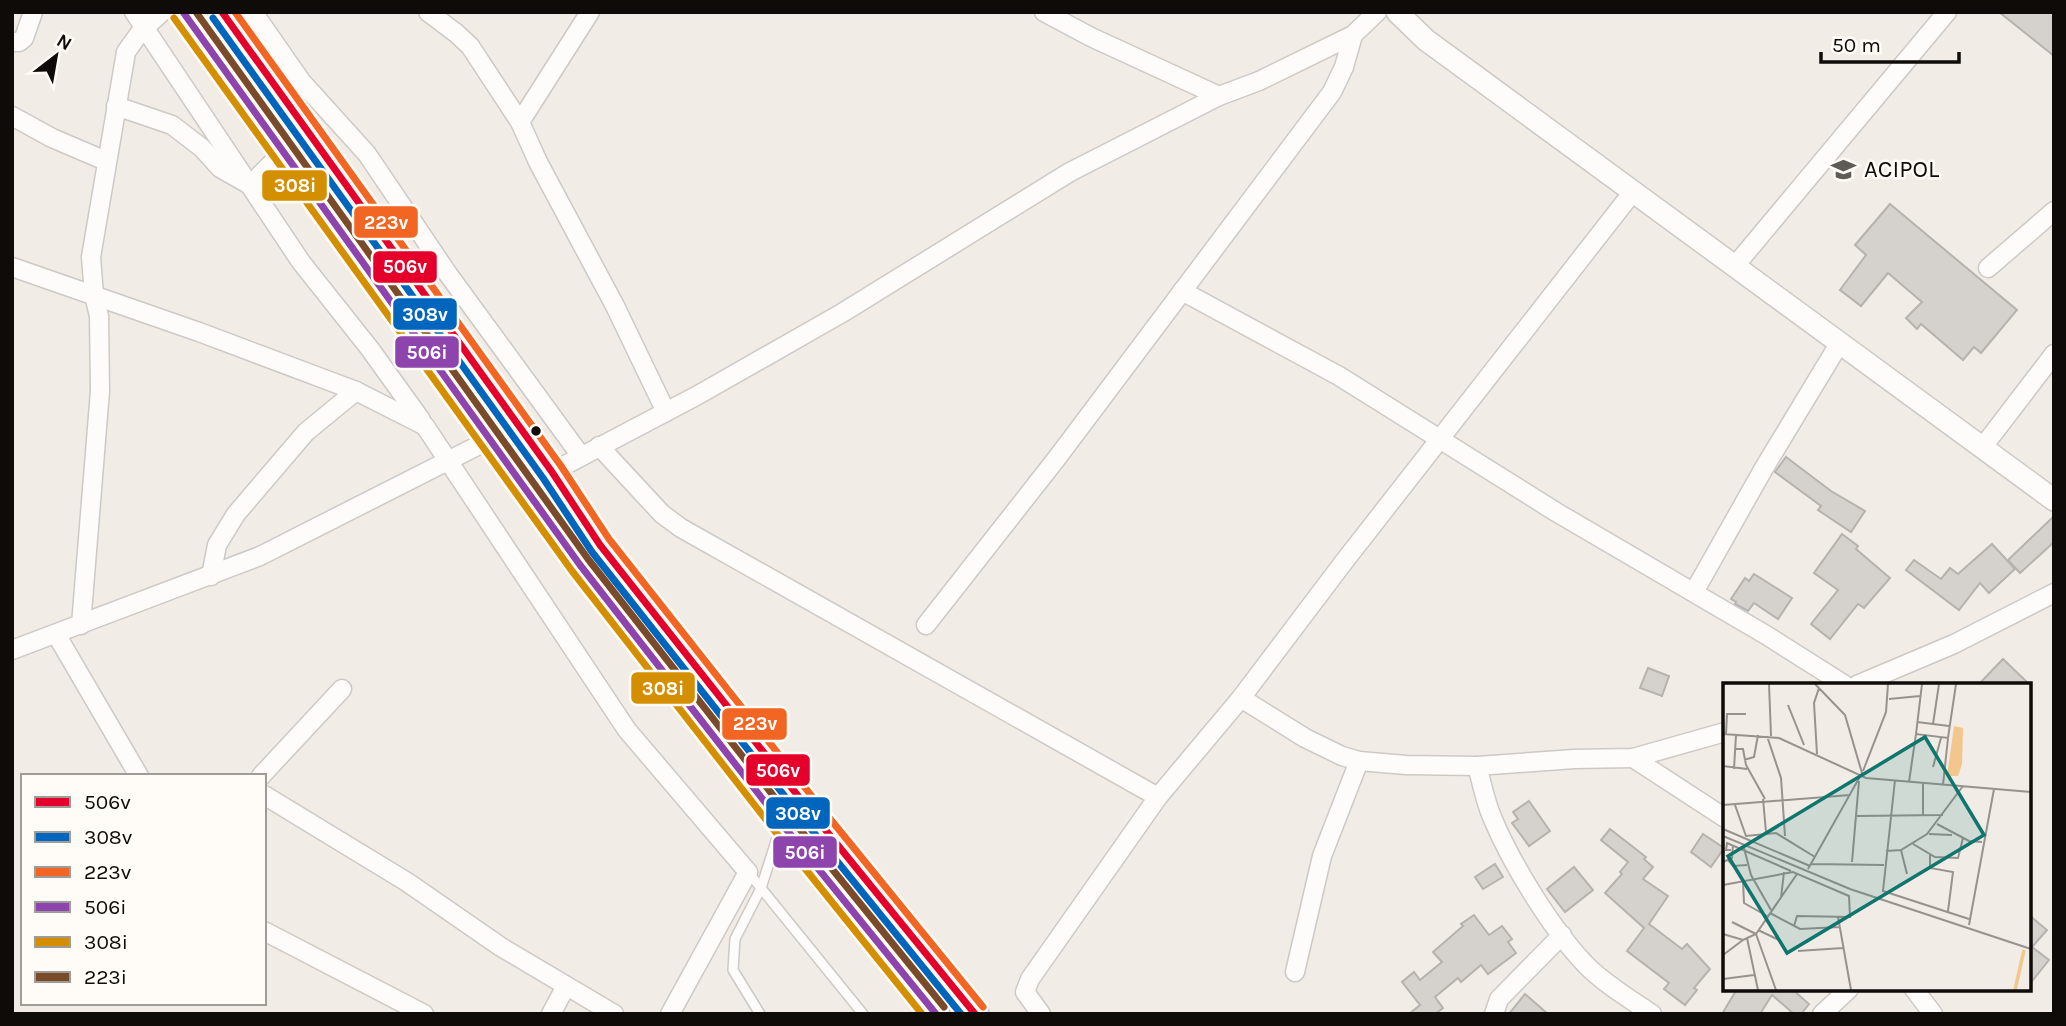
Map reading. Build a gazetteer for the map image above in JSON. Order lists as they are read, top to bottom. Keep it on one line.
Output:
{"places":{"school or university":["ACIPOL"]},"lines":["transit line 506v","transit line 223v","transit line 506i","transit line 223i","transit line 308v","transit line 308i"],"legend":["506v","308v","223v","506i","308i","223i"],"scale_bar":"50 m","north":"top right"}
